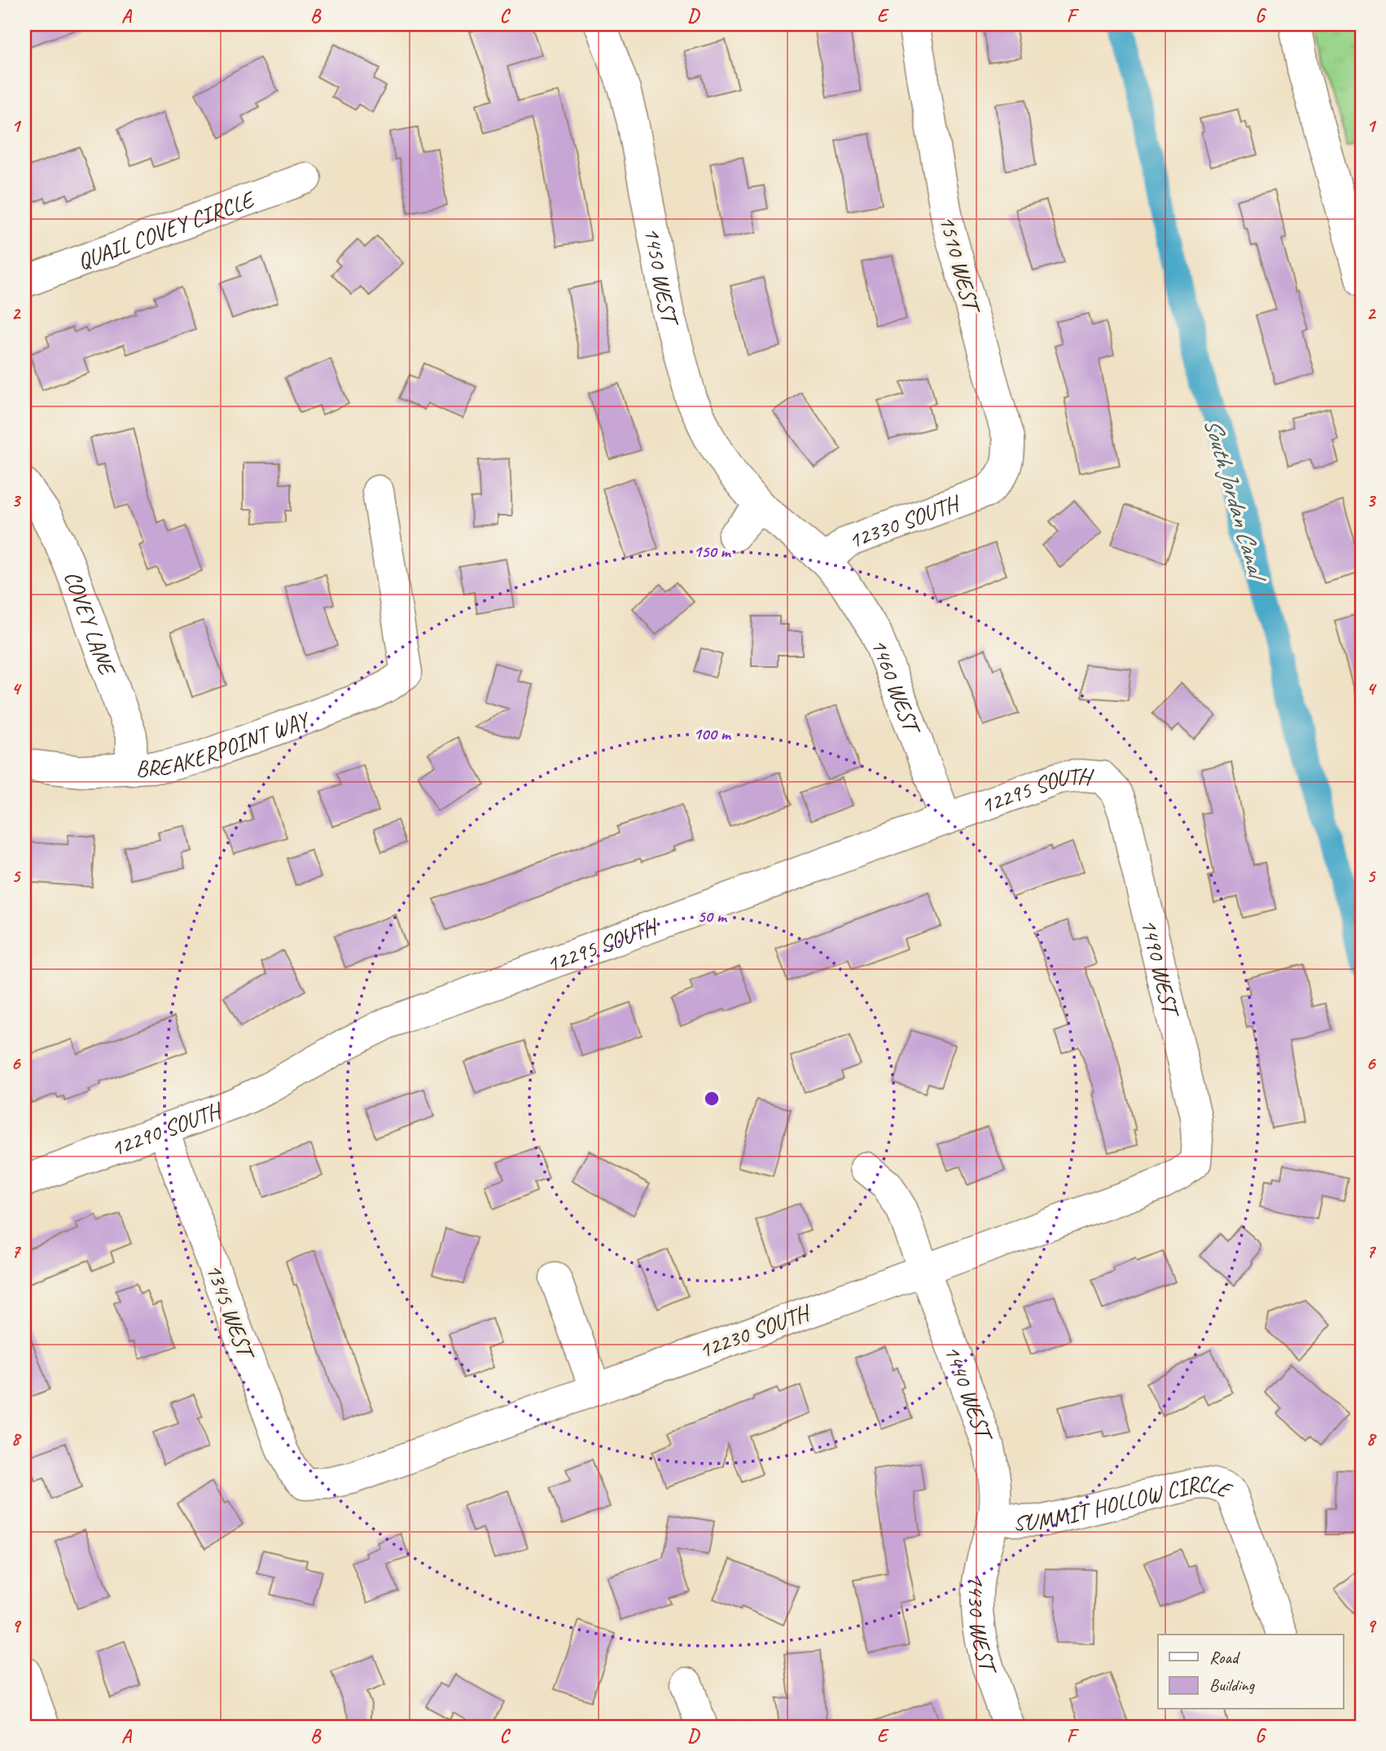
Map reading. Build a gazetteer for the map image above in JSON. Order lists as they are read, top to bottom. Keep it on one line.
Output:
{"streets":{"street":["QUAIL COVEY CIRCLE","1510 WEST","1450 WEST","12330 SOUTH","COVEY LANE","1460 WEST","BREAKERPOINT WAY","12295 SOUTH","1490 WEST","12290 SOUTH","1345 WEST","12230 SOUTH","1440 WEST","SUMMIT HOLLOW CIRCLE","1430 WEST"]},"crossings":[["1510 WEST","12330 SOUTH"],["1450 WEST","12330 SOUTH"],["1450 WEST","1460 WEST"],["12330 SOUTH","1460 WEST"],["COVEY LANE","BREAKERPOINT WAY"],["1460 WEST","12295 SOUTH"],["12295 SOUTH","1490 WEST"],["12295 SOUTH","12290 SOUTH"],["1490 WEST","12230 SOUTH"],["12290 SOUTH","1345 WEST"],["1345 WEST","12230 SOUTH"],["12230 SOUTH","1440 WEST"],["1440 WEST","SUMMIT HOLLOW CIRCLE"],["1440 WEST","1430 WEST"],["SUMMIT HOLLOW CIRCLE","1430 WEST"]],"water":["South Jordan Canal"],"legend":["Road","Building"],"grid":{"columns":["A","B","C","D","E","F","G"],"rows":["1","2","3","4","5","6","7","8","9"]},"rings":["150 m","100 m","50 m"]}
